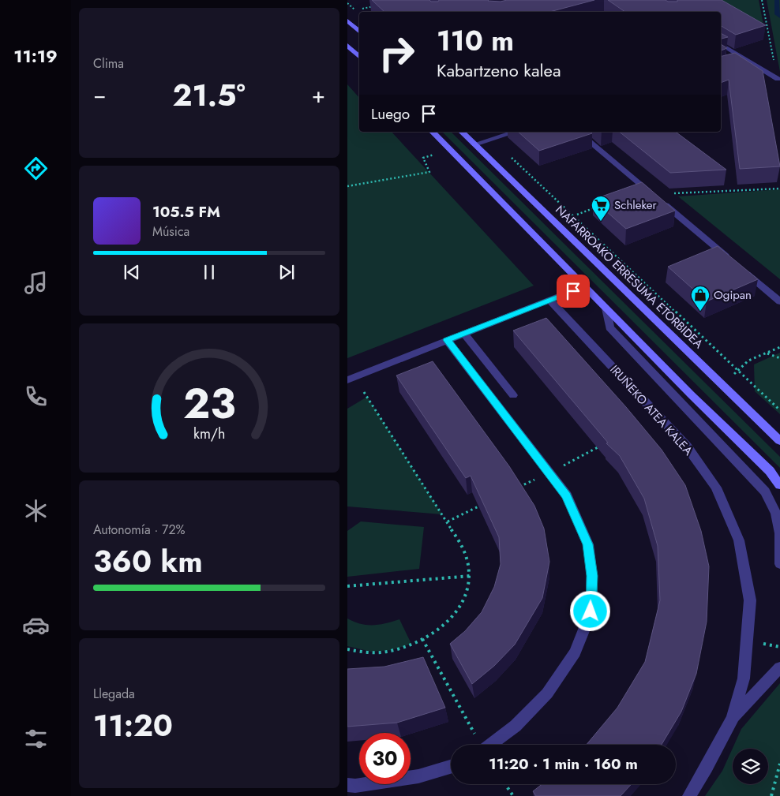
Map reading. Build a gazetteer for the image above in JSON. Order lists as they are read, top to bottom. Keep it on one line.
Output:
{"streets":{"street":["NAFARROAKO ERRESUMA ETORBIDEA","IRUÑEKO ATEA KALEA"]},"places":{"supermarket":["Schleker"],"shop":["Ogipan"]},"page":{"tabs":"11:19","tile":["Clima",["Autonomía · 72%","360 km"],["Llegada","11:20"]],"turn":["110 m","Kabartzeno kalea"],"heat":["−","21.5°","+"],"then":"Luego","song":["105.5 FM","Música"],"limit":"30","trip":"11:20 · 1 min · 160 m","gauge":["23","km/h"]}}
